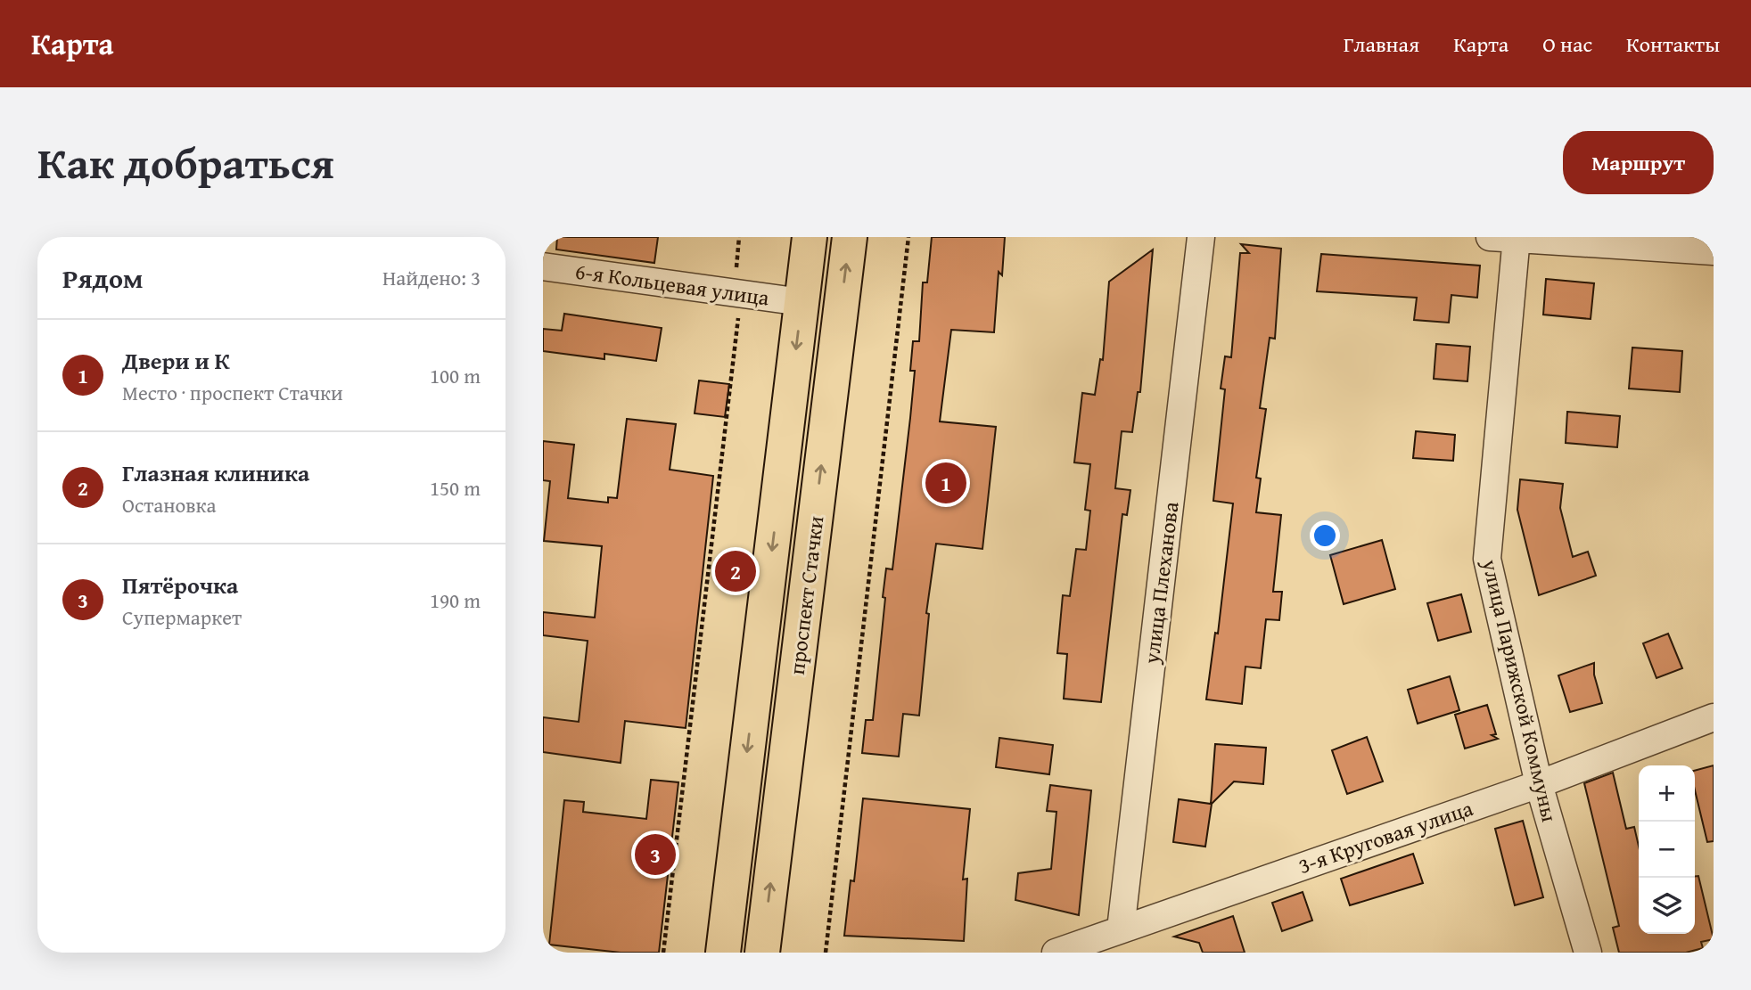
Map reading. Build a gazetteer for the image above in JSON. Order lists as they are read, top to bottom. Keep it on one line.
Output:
{"streets":{"main road":["проспект Стачки"],"street":["6-я Кольцевая улица","улица Плеханова","улица Парижской Коммуны","3-я Круговая улица"]},"crossings":[["6-я Кольцевая улица","проспект Стачки"],["улица Плеханова","3-я Круговая улица"],["улица Парижской Коммуны","3-я Круговая улица"]],"page":{"header":"Карта","nav":["Главная","Карта","О нас","Контакты"],"title":"Как добраться","buttons":"Маршрут","heading":["Рядом","Найдено: 3"],"list":[{"mark":"1","name":"Двери и К","note":"Место · проспект Стачки","value":"100 m"},{"mark":"2","name":"Глазная клиника","note":"Остановка","value":"150 m"},{"mark":"3","name":"Пятёрочка","note":"Супермаркет","value":"190 m"}],"pins":["1","2","3"],"map_buttons":["+","−"]}}
